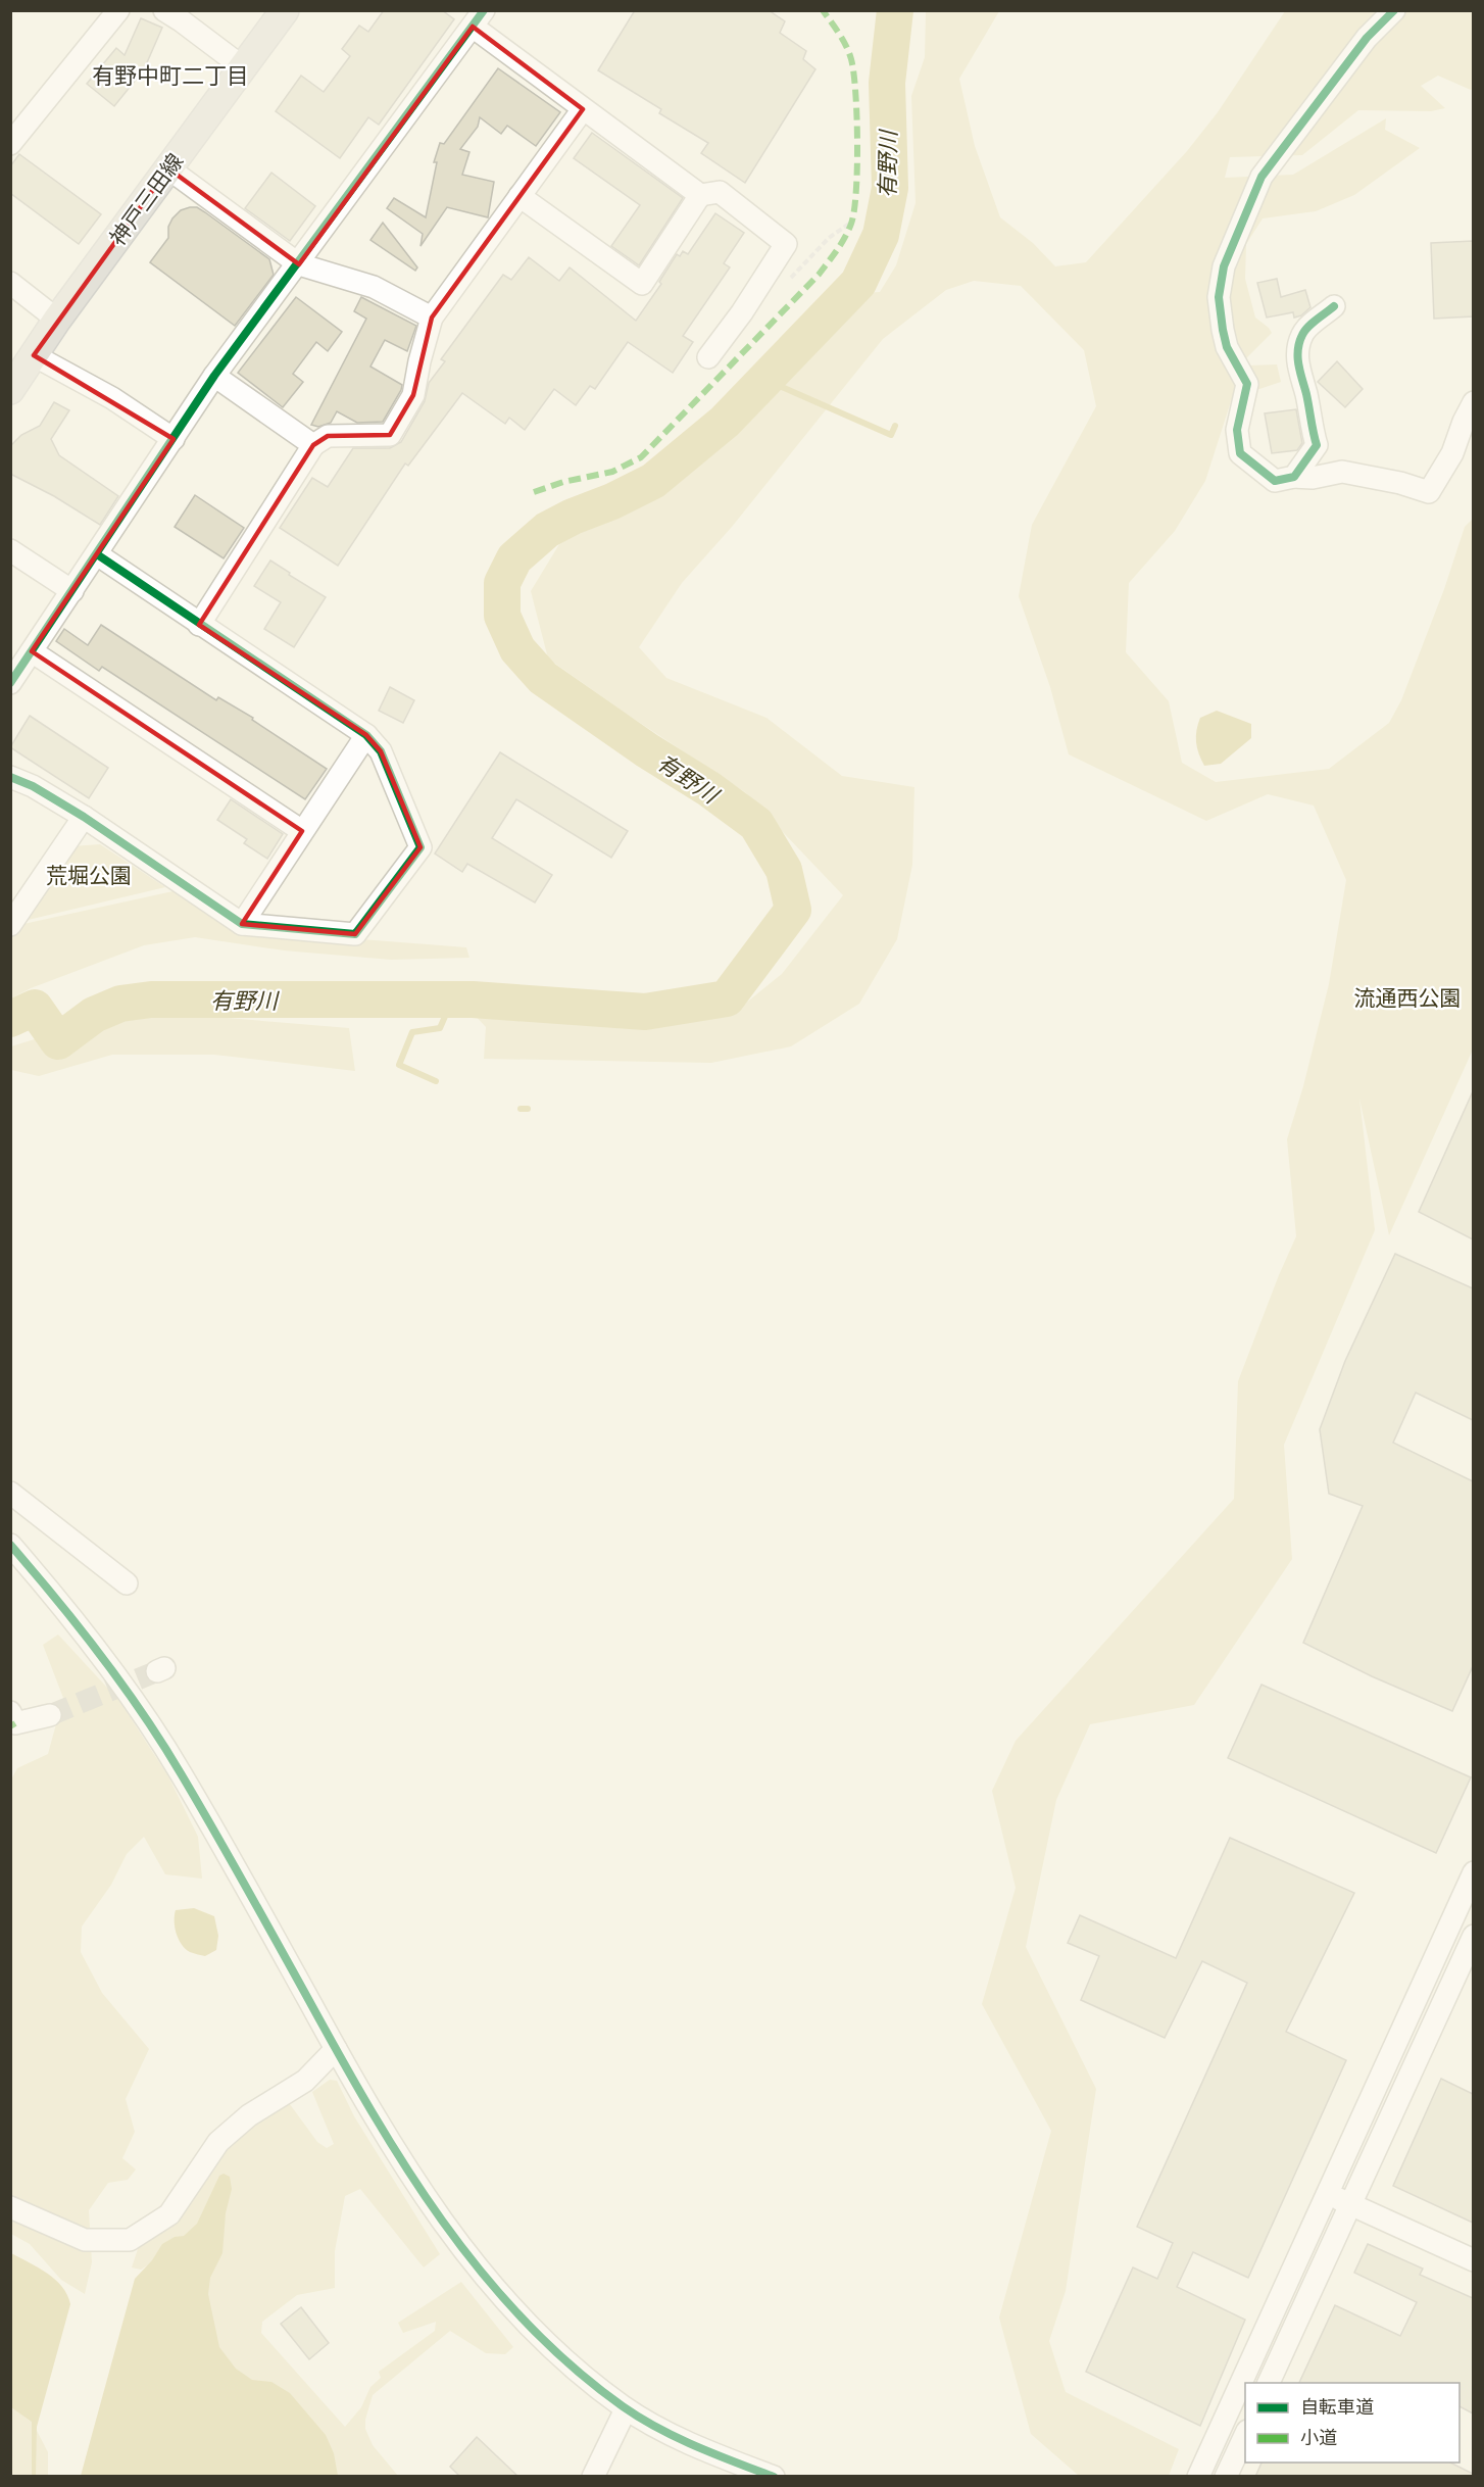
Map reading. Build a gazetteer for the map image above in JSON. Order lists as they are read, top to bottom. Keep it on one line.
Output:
{"streets":{"main road":["神戸三田線"]},"districts":["有野中町二丁目"],"water":["有野川"],"parks":["荒堀公園","流通西公園"],"legend":["自転車道","小道"]}
